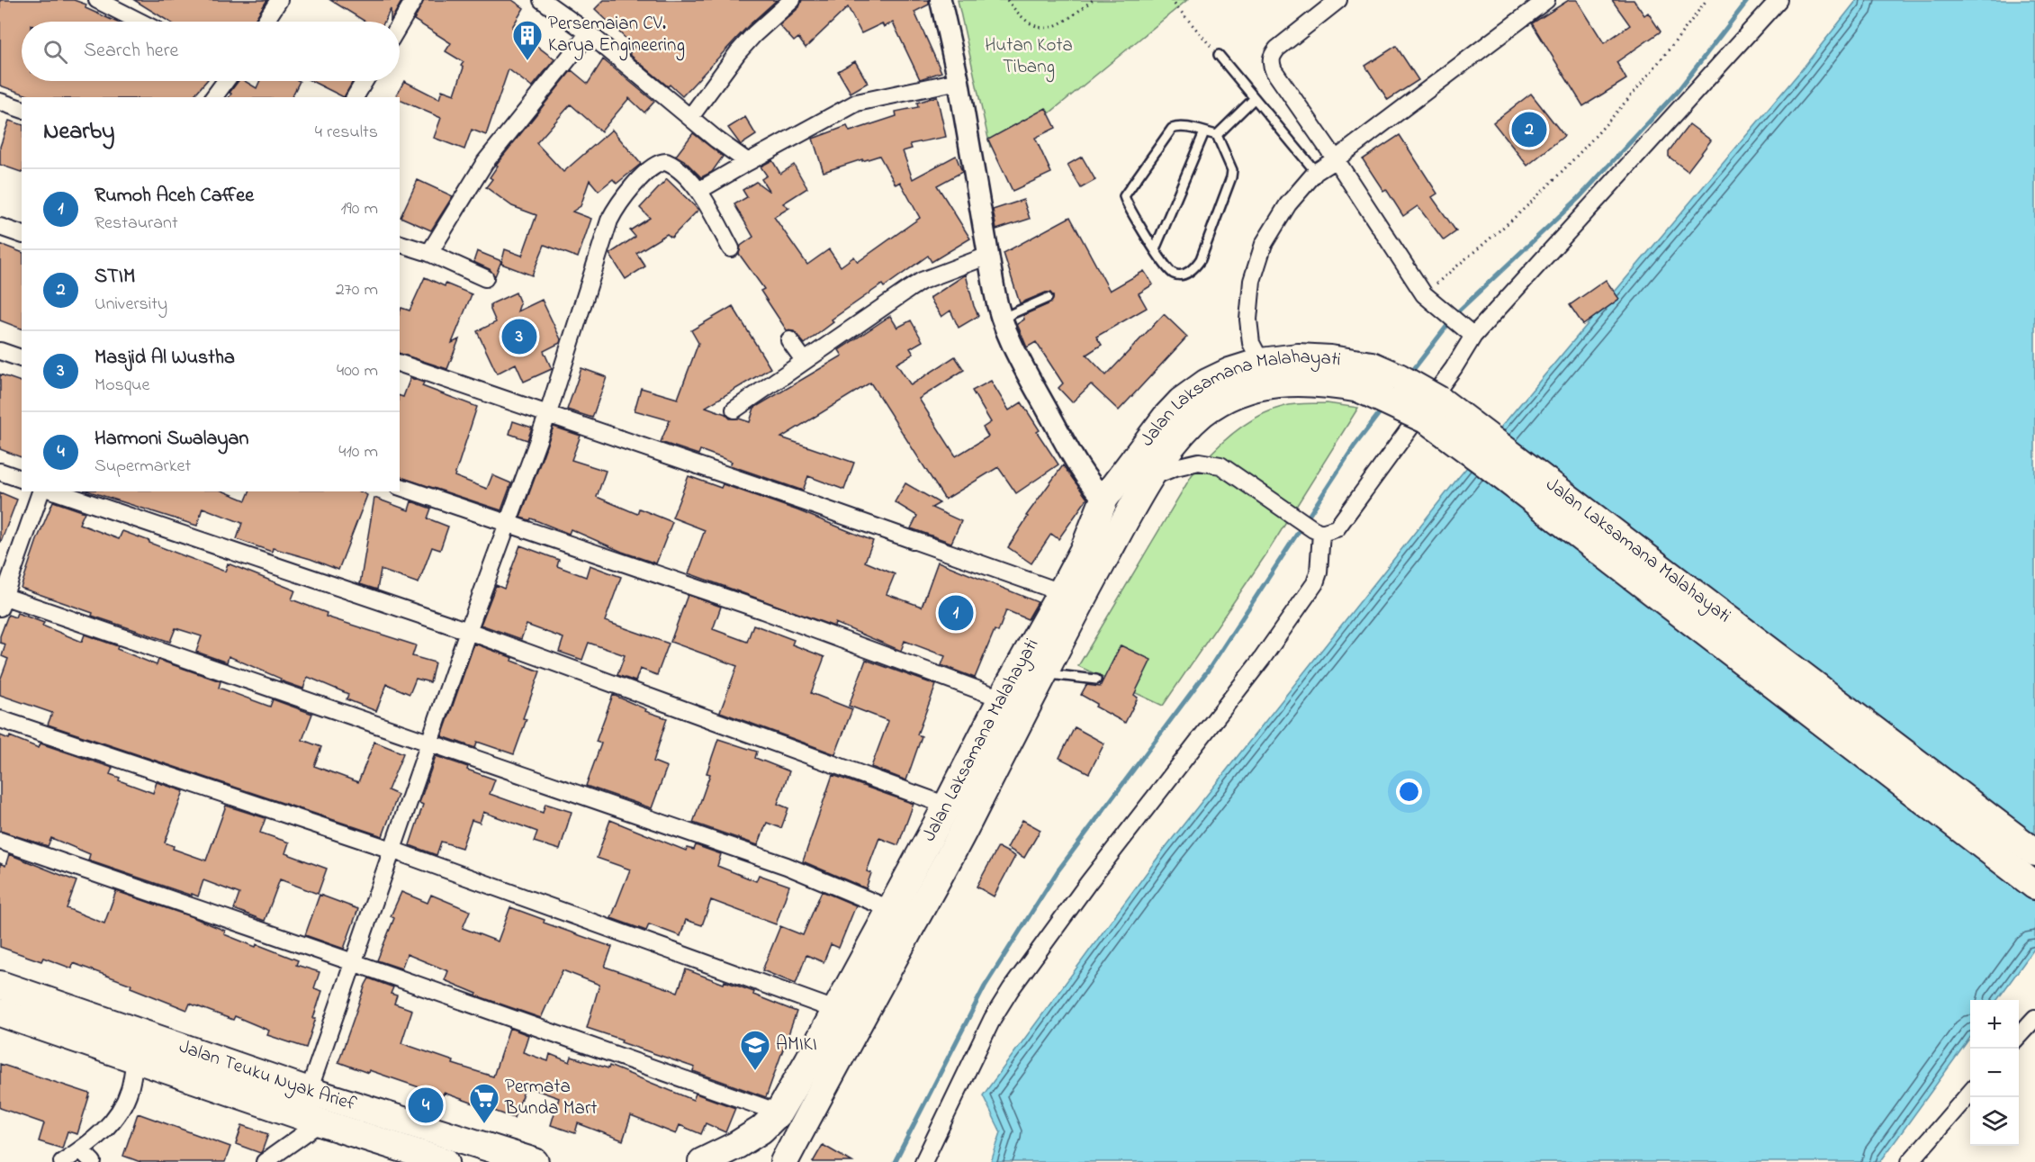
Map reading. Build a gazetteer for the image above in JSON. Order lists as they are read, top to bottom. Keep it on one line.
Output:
{"streets":{"highway":["Jalan Laksamana Malahayati","Jalan Teuku Nyak Arief"]},"parks":["Hutan Kota Tibang"],"places":{"building":["Persemaian CV. Karya Engineering"],"school or university":["AMIKI"],"supermarket":["Permata Bunda Mart"]},"page":{"search":"Search here","heading":["Nearby","4 results"],"pins":["2","3","1","4"],"list":[{"mark":"1","name":"Rumoh Aceh Caffee","note":"Restaurant","value":"190 m"},{"mark":"2","name":"STIM","note":"University","value":"270 m"},{"mark":"3","name":"Masjid Al Wustha","note":"Mosque","value":"400 m"},{"mark":"4","name":"Harmoni Swalayan","note":"Supermarket","value":"410 m"}],"map_buttons":["+","−"]}}
